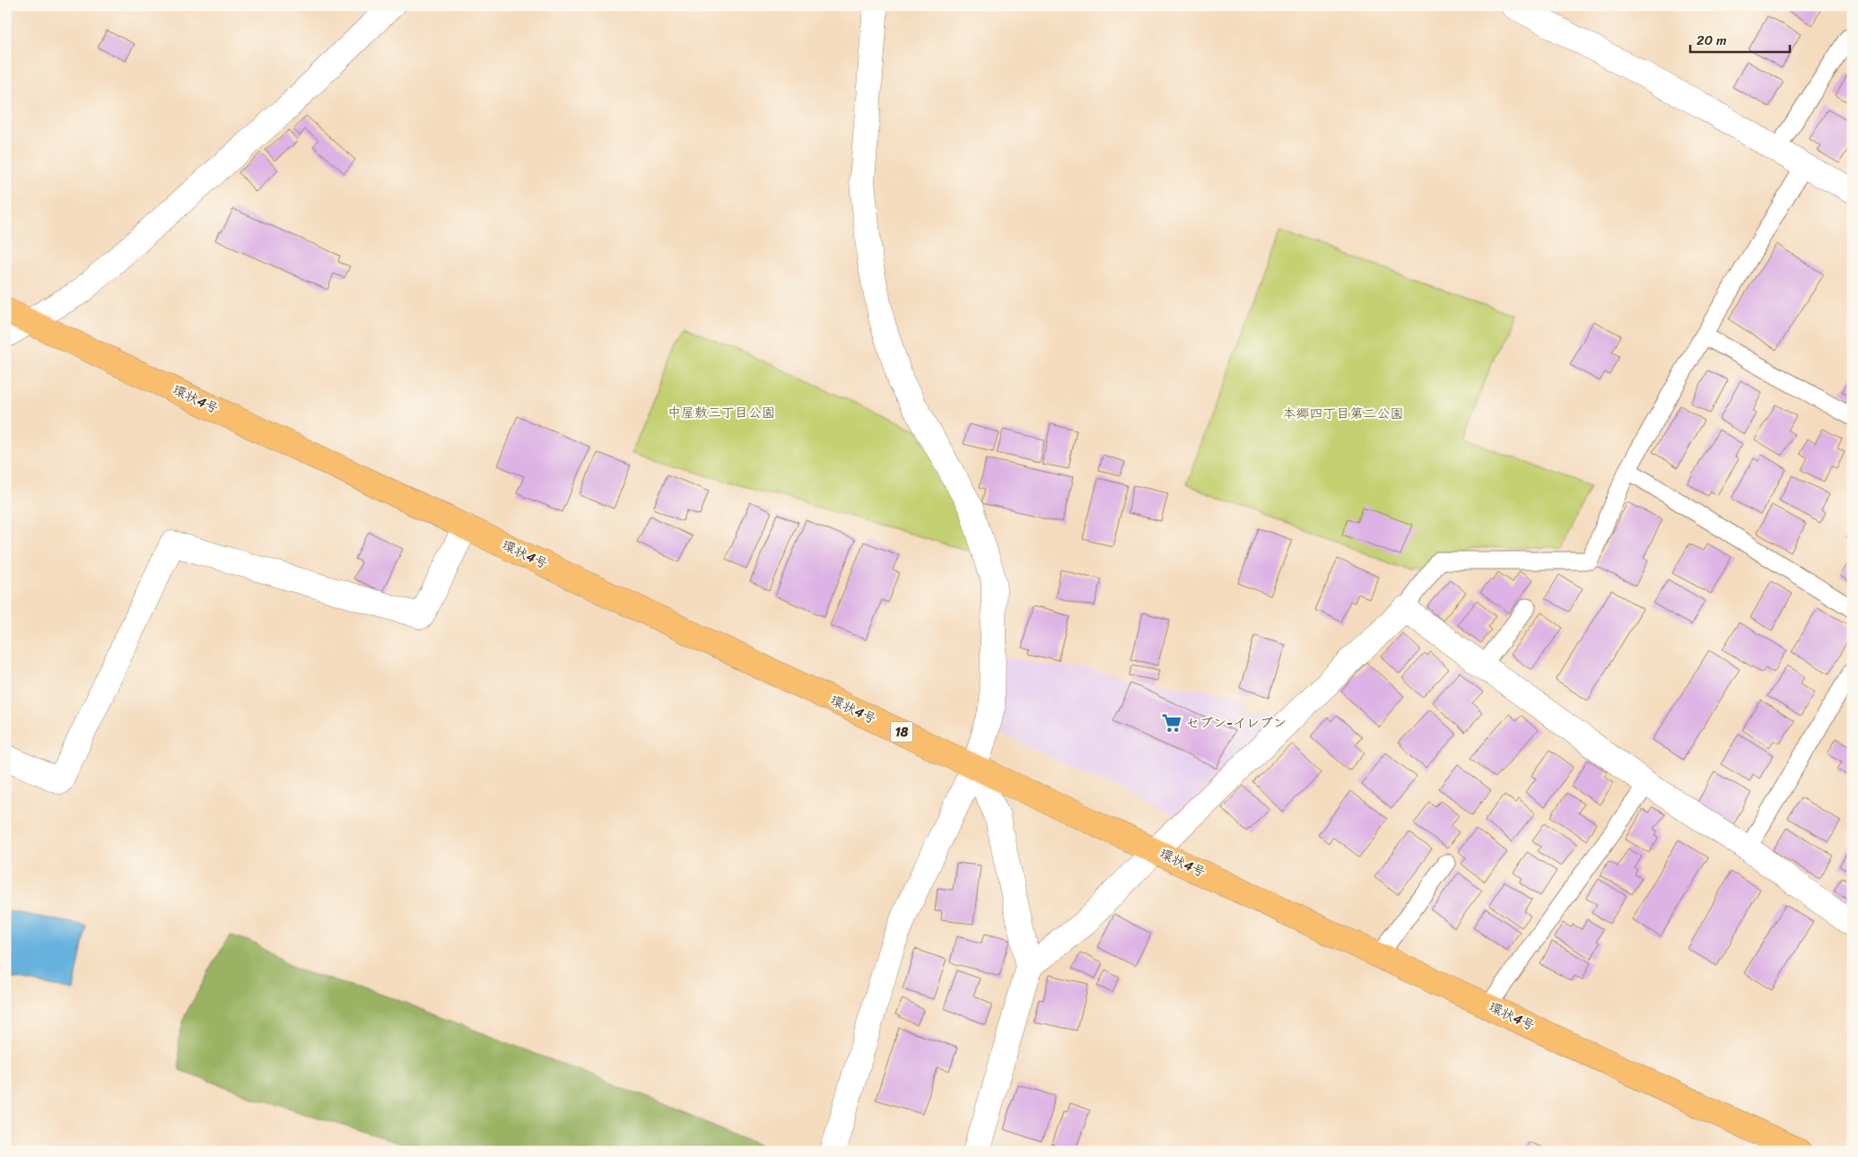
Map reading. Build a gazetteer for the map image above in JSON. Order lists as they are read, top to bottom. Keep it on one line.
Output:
{"streets":{"main road":["環状4号","18"]},"parks":["中屋敷三丁目公園","本郷四丁目第二公園"],"places":{"supermarket":["セブン-イレブン"]},"scale_bar":"20 m"}
